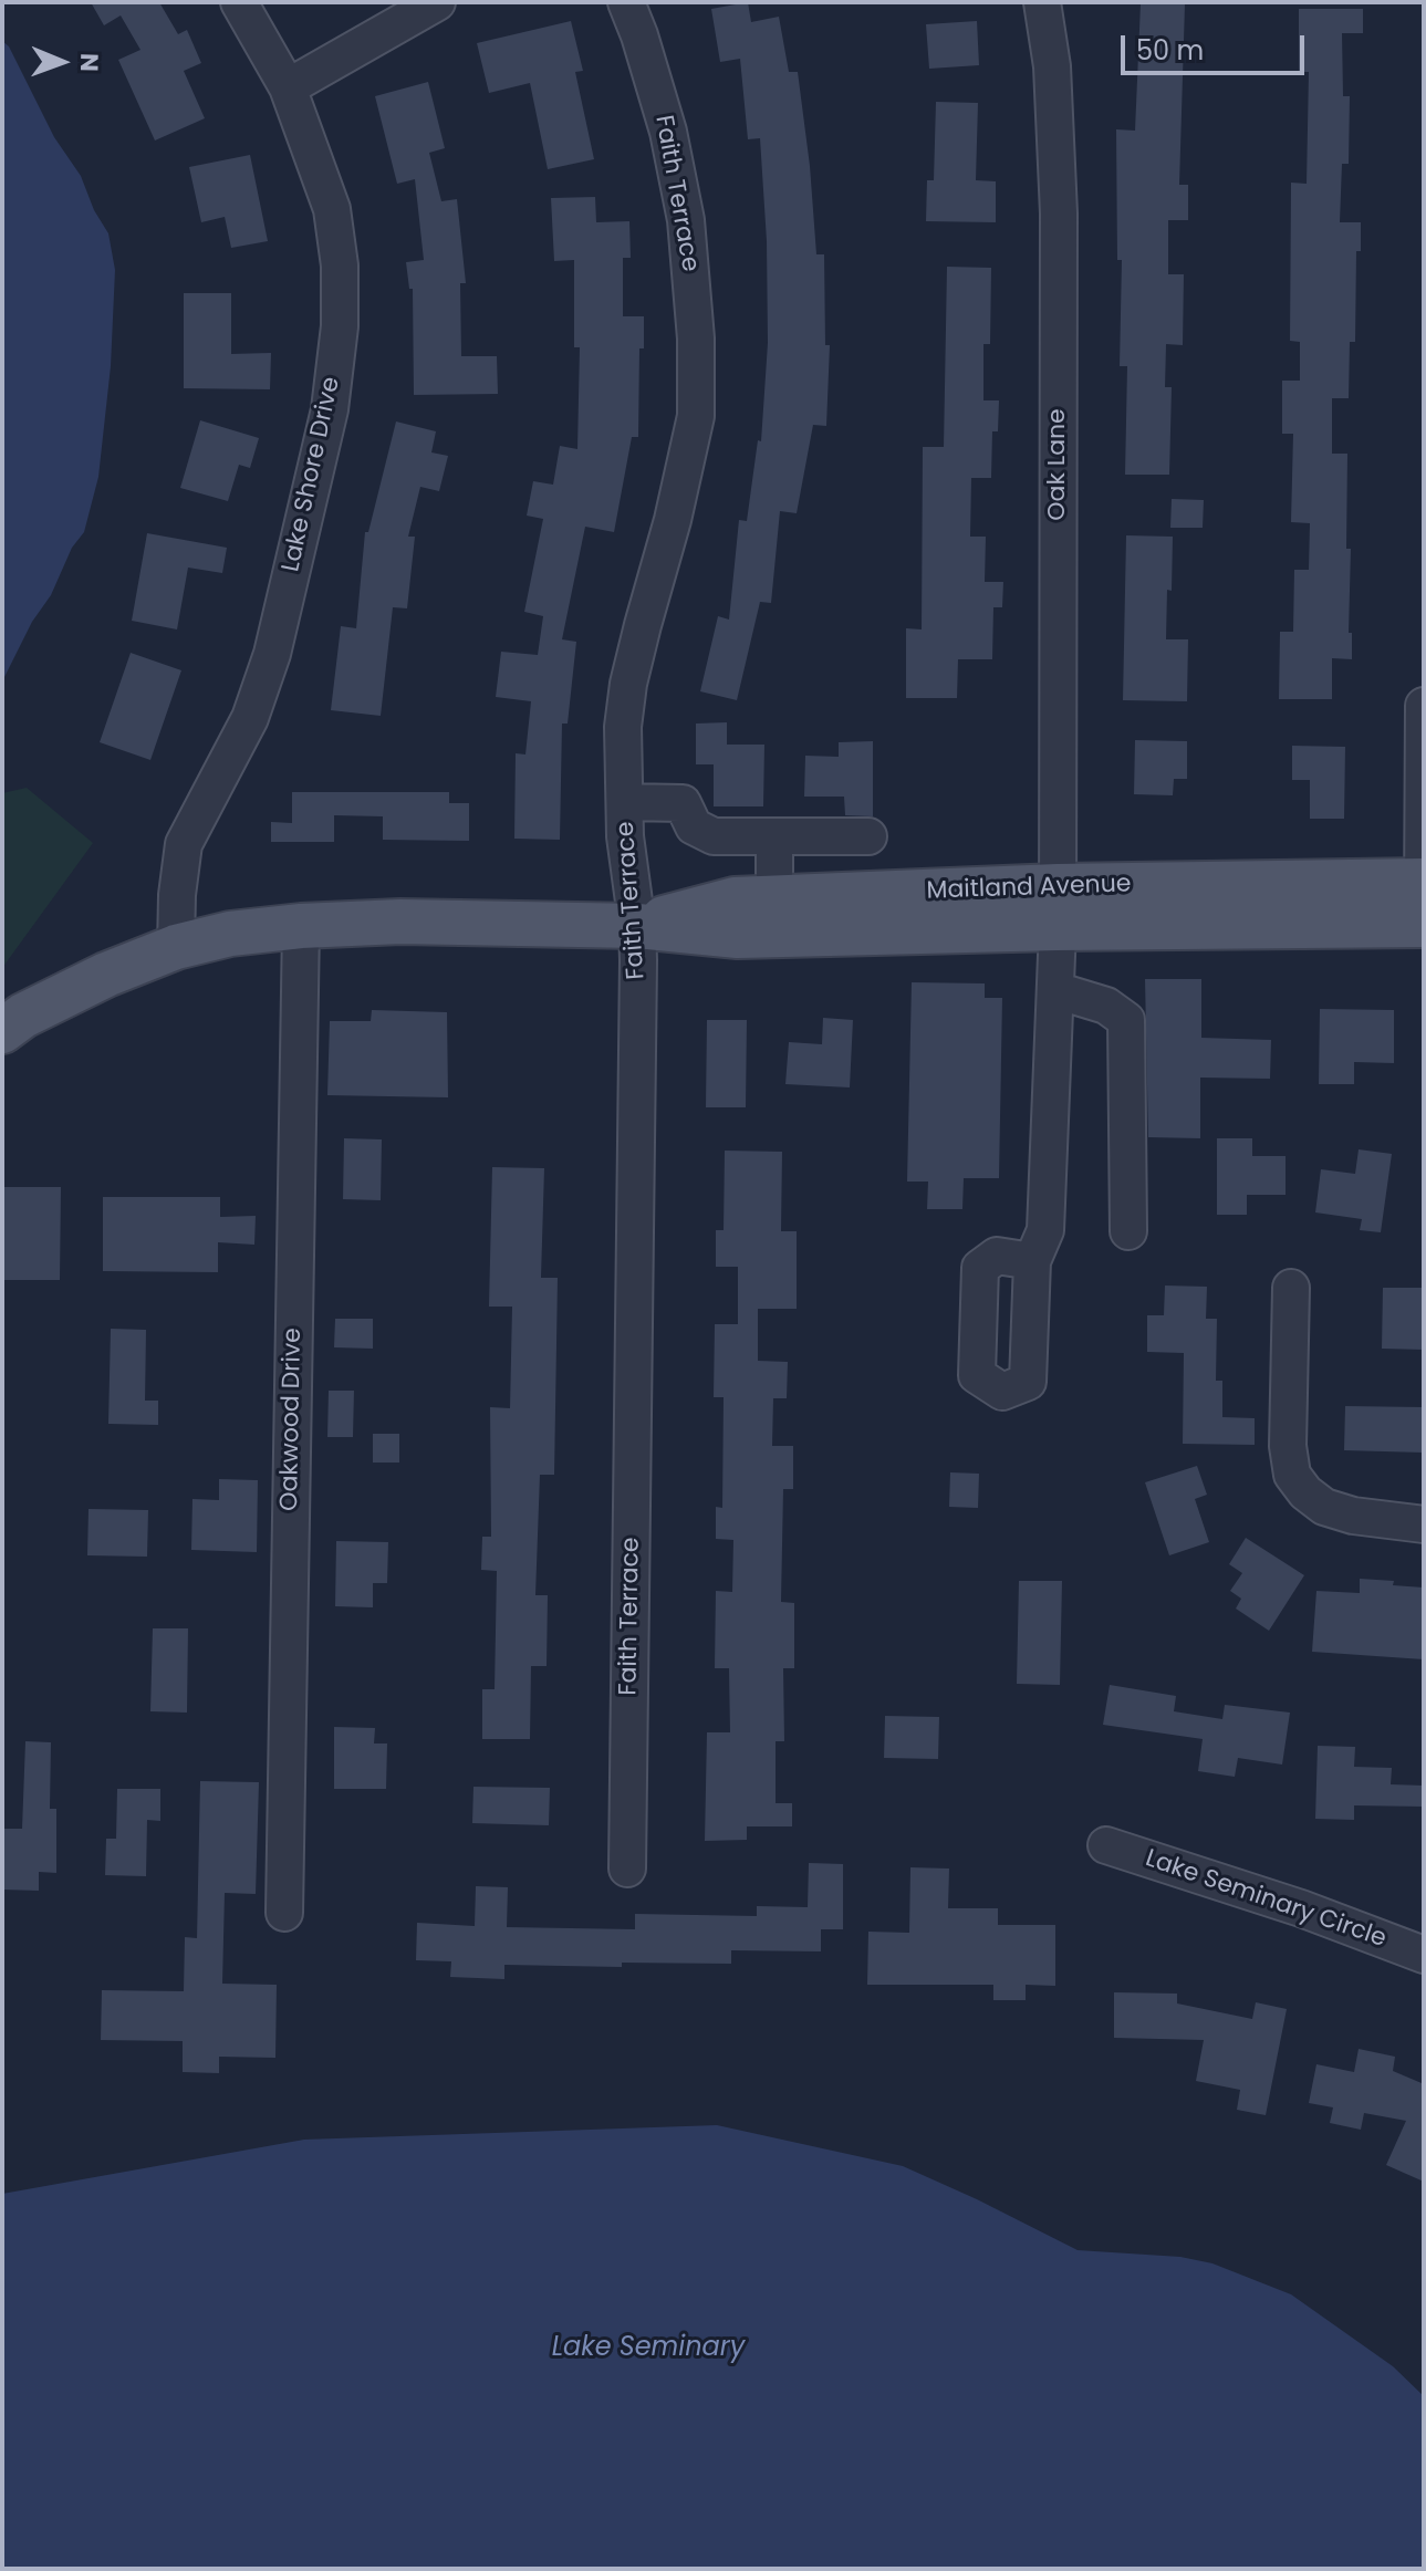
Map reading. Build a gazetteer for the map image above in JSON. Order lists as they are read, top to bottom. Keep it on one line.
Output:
{"streets":{"main road":["Maitland Avenue"],"street":["Faith Terrace","Oak Lane","Lake Shore Drive","Oakwood Drive","Lake Seminary Circle"]},"crossings":[["Faith Terrace","Maitland Avenue"],["Oak Lane","Maitland Avenue"],["Lake Shore Drive","Maitland Avenue"],["Maitland Avenue","Oakwood Drive"]],"water":["Lake Seminary"],"scale_bar":"50 m","north":"right"}
